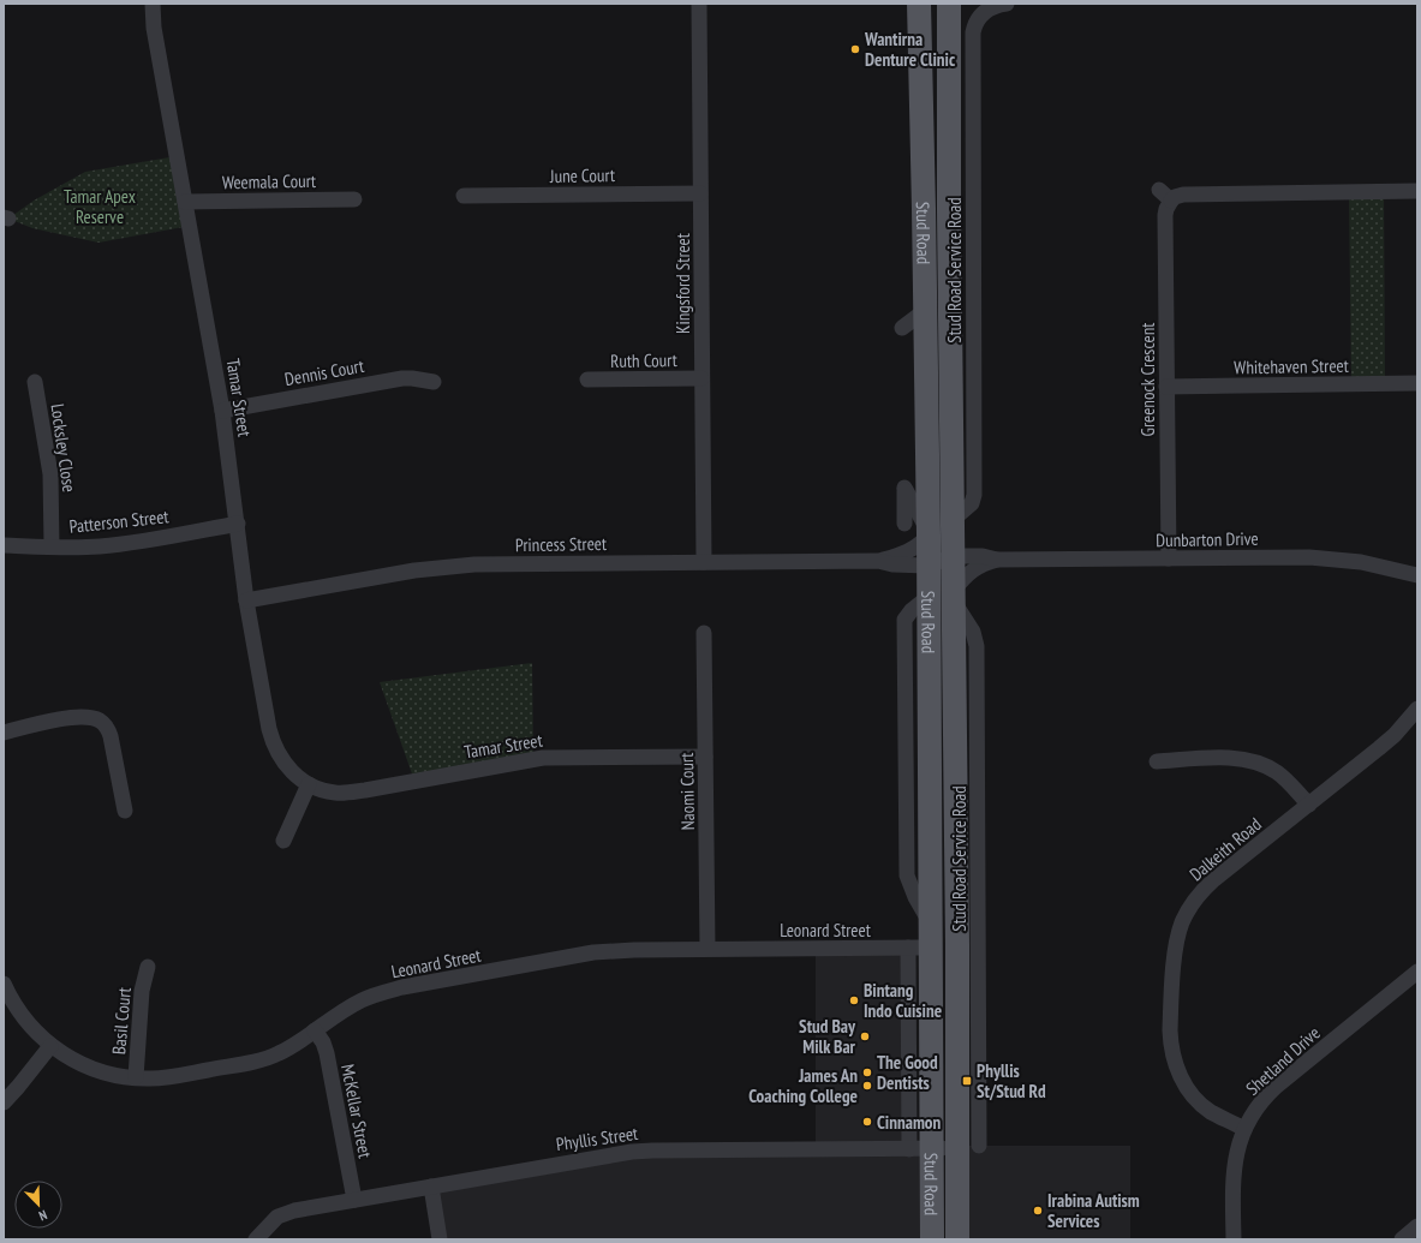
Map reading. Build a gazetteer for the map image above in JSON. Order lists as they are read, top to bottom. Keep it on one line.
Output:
{"streets":{"main road":["Stud Road"],"street":["June Court","Weemala Court","Stud Road Service Road","Kingsford Street","Ruth Court","Whitehaven Street","Dennis Court","Greenock Crescent","Tamar Street","Locksley Close","Patterson Street","Dunbarton Drive","Princess Street","Naomi Court","Dalkeith Road","Leonard Street","Basil Court","Shetland Drive","McKellar Street","Phyllis Street"]},"crossings":[["June Court","Kingsford Street"],["Weemala Court","Tamar Street"],["Stud Road","Stud Road Service Road"],["Stud Road","Dunbarton Drive"],["Stud Road","Princess Street"],["Stud Road","Leonard Street"],["Stud Road","Phyllis Street"],["Stud Road Service Road","Dunbarton Drive"],["Stud Road Service Road","Phyllis Street"],["Kingsford Street","Ruth Court"],["Kingsford Street","Princess Street"],["Whitehaven Street","Greenock Crescent"],["Dennis Court","Tamar Street"],["Greenock Crescent","Dunbarton Drive"],["Tamar Street","Patterson Street"],["Tamar Street","Princess Street"],["Tamar Street","Naomi Court"],["Locksley Close","Patterson Street"],["Dunbarton Drive","Princess Street"],["Naomi Court","Leonard Street"],["Dalkeith Road","Shetland Drive"],["Leonard Street","Basil Court"],["Leonard Street","McKellar Street"],["McKellar Street","Phyllis Street"]],"parks":["Tamar Apex Reserve"],"places":{"other":["Wantirna Denture Clinic","Bintang Indo Cuisine","Stud Bay Milk Bar","The Good Dentists","James An Coaching College","Cinnamon","Irabina Autism Services"],"transit":["Phyllis St/Stud Rd"]},"north":"bottom right"}
